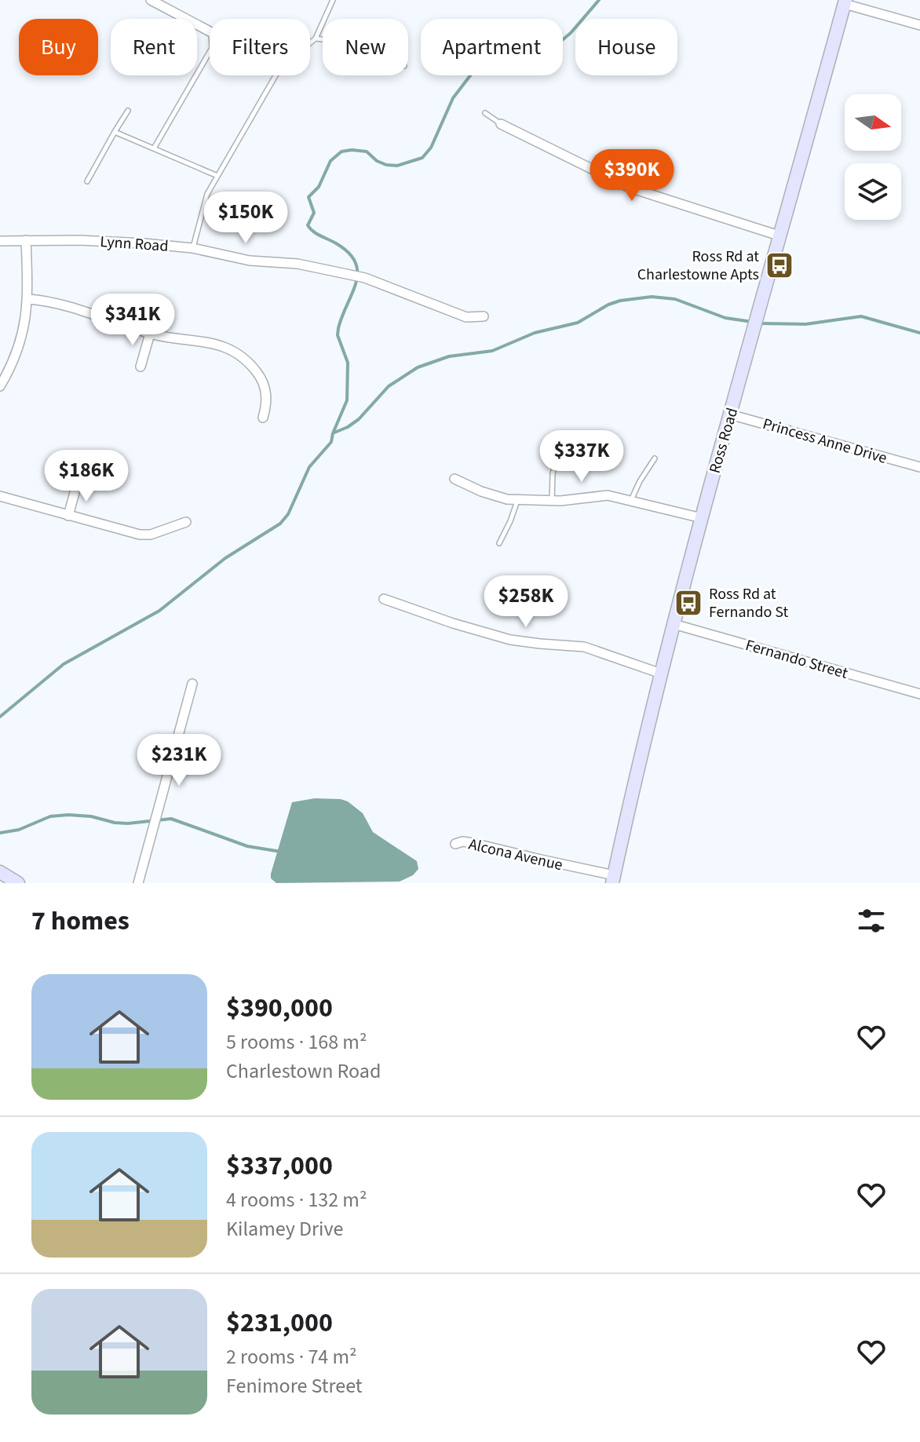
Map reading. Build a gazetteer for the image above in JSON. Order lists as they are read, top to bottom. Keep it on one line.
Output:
{"streets":{"street":["Lynn Road","Ross Road","Princess Anne Drive","Fernando Street","Alcona Avenue"]},"crossings":[["Ross Road","Princess Anne Drive"],["Ross Road","Fernando Street"],["Ross Road","Alcona Avenue"]],"places":{"bus stop":["Ross Rd at Charlestowne Apts","Ross Rd at Fernando St"]},"north":"right","page":{"chip":["Buy","Rent","Filters","New","Apartment","House"],"price":["$390K","$150K","$341K","$337K","$186K","$258K","$231K"],"heading":"7 homes","list":[{"name":"$390,000","note":"5 rooms · 168 m² · Charlestown Road"},{"name":"$337,000","note":"4 rooms · 132 m² · Kilamey Drive"},{"name":"$231,000","note":"2 rooms · 74 m² · Fenimore Street"}]}}
